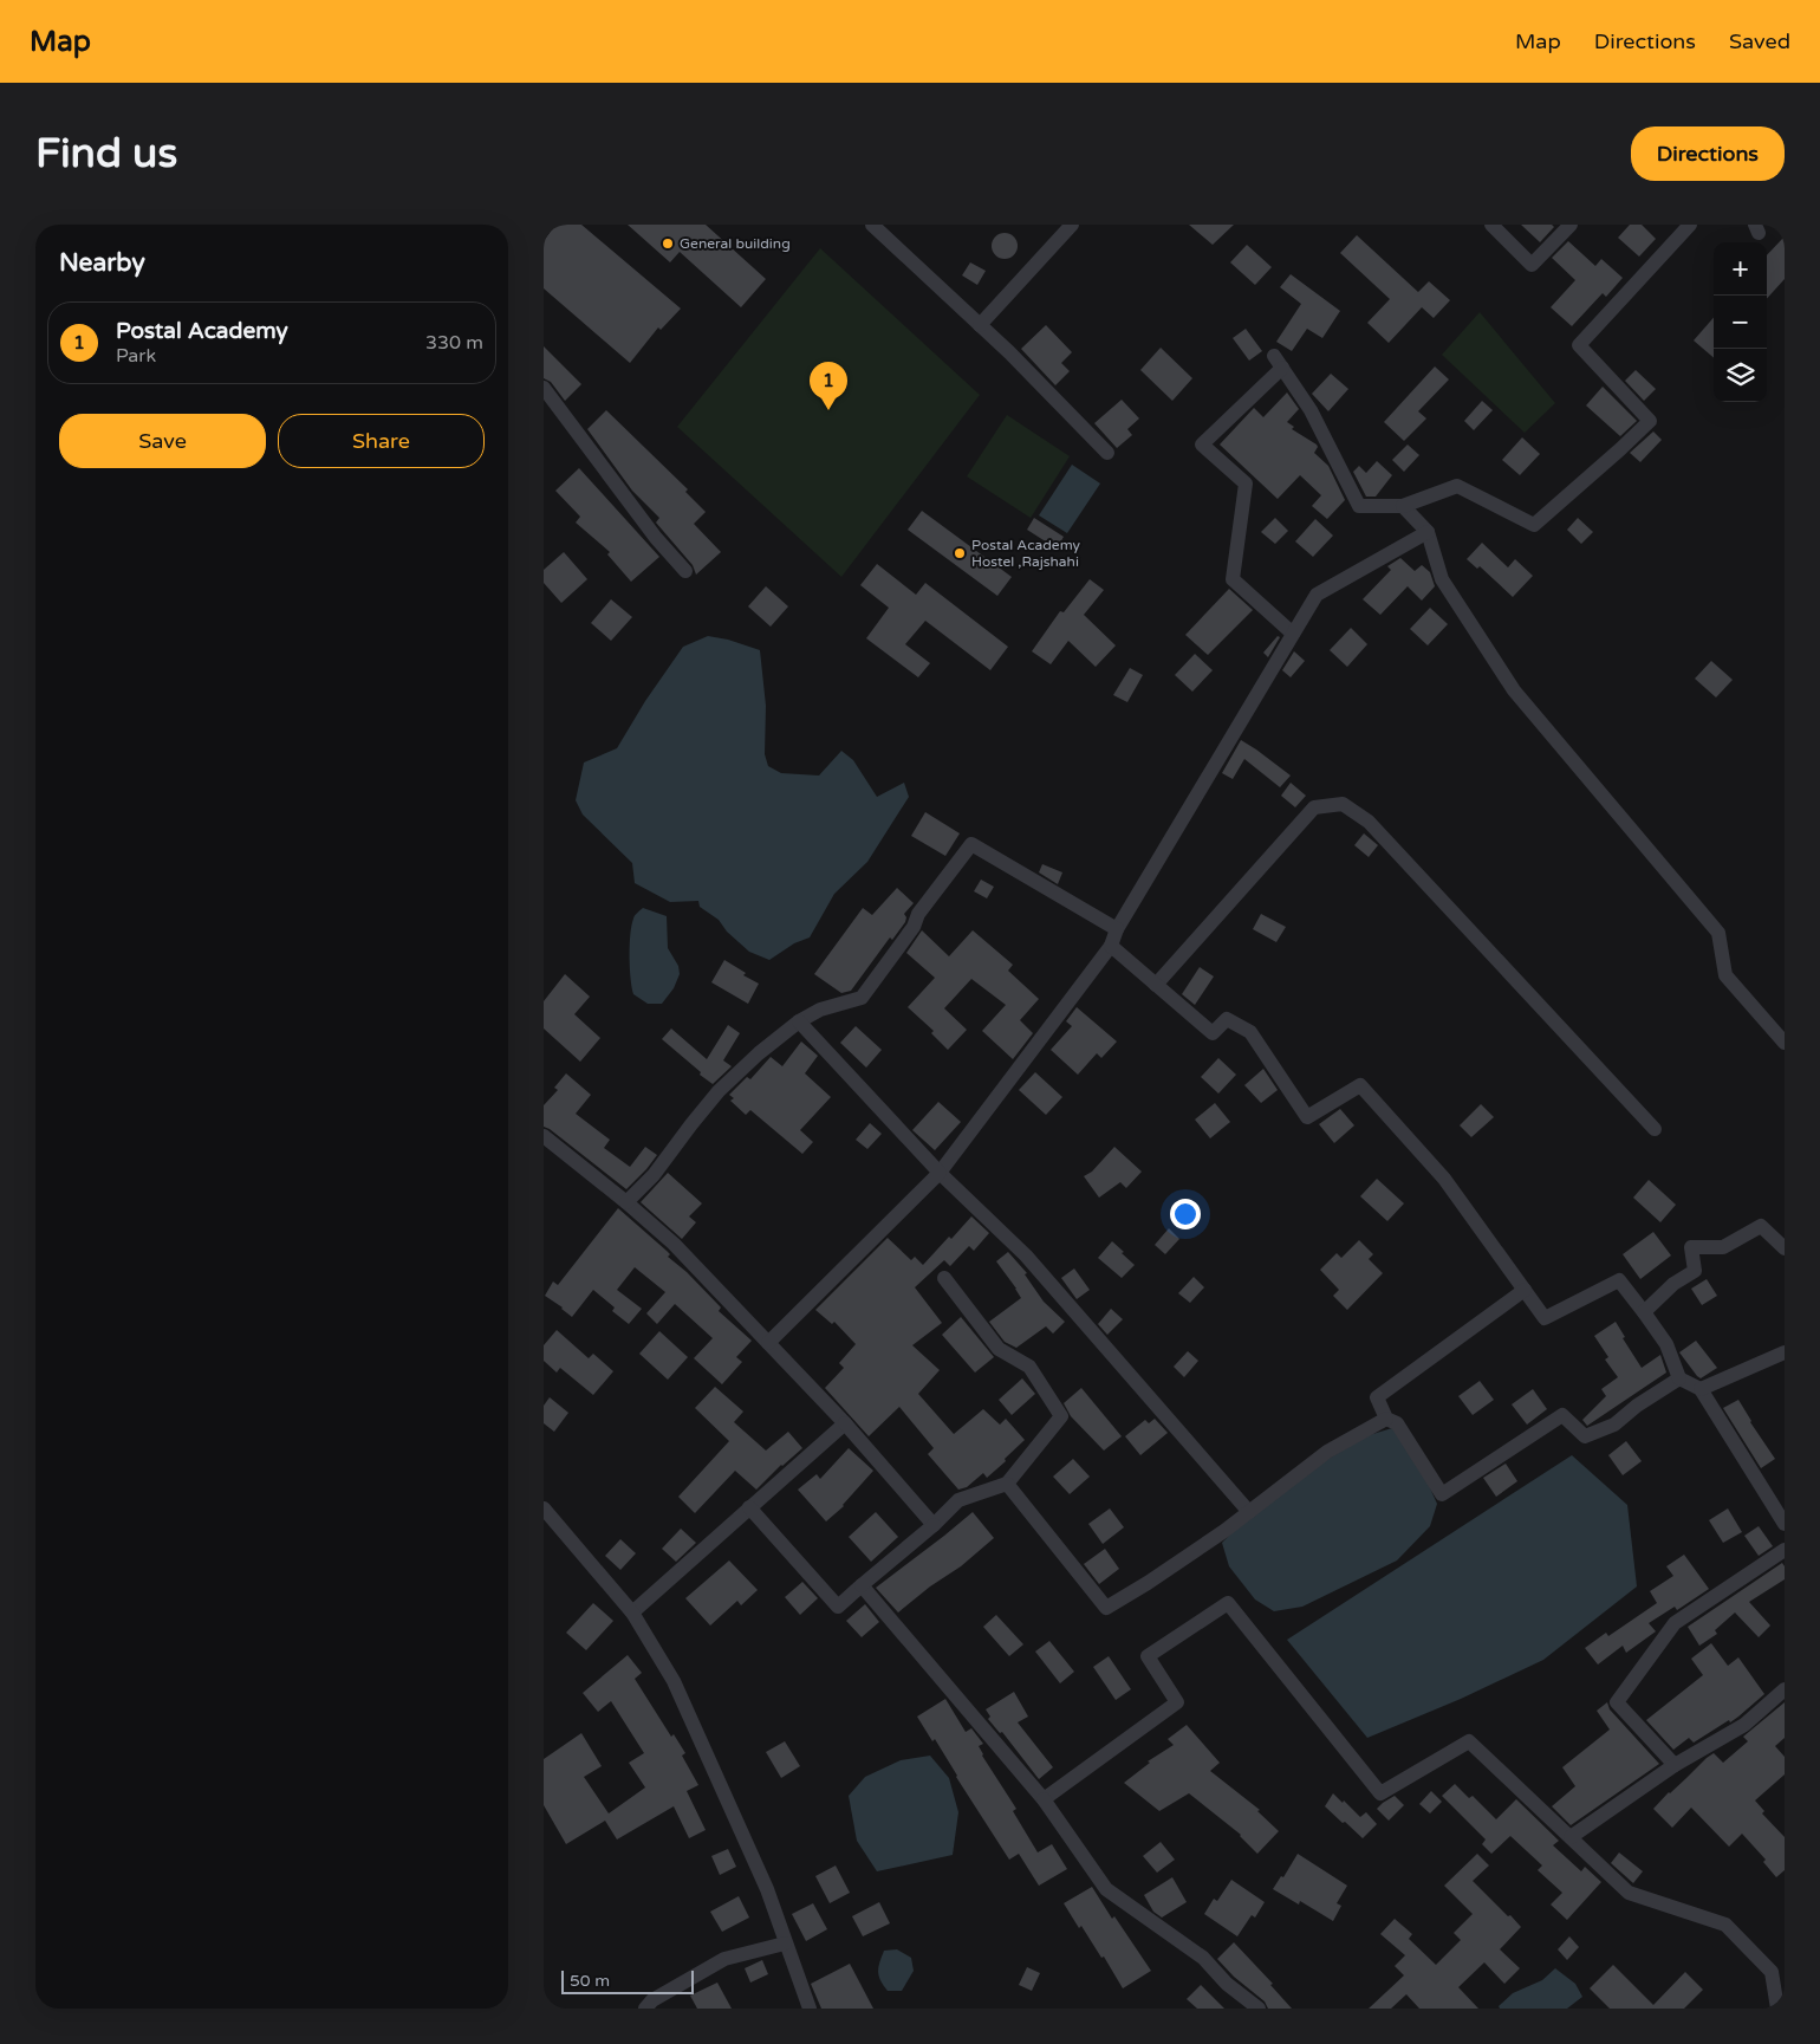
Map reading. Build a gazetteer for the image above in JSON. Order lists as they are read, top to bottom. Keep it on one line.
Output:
{"places":["General building","Postal Academy Hostel ,Rajshahi"],"scale_bar":"50 m","page":{"header":"Map","nav":["Map","Directions","Saved"],"buttons":["Directions",["Save","Share"]],"title":"Find us","heading":"Nearby","map_buttons":["+","−"],"list":[{"mark":"1","name":"Postal Academy","note":"Park","value":"330 m"}],"pins":"1","scale":"50 m"}}
